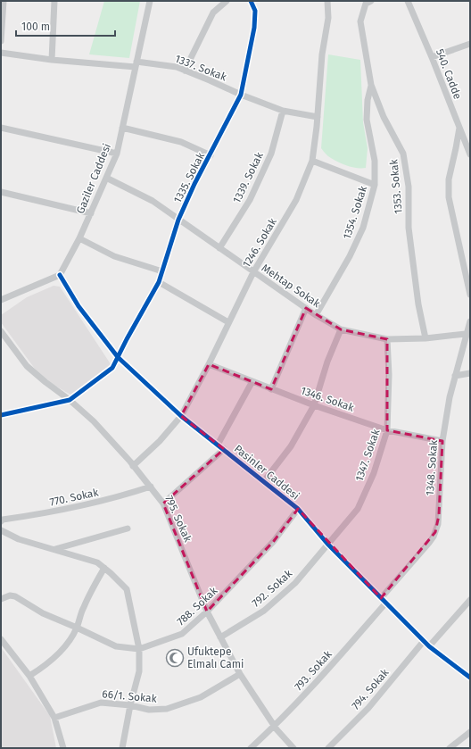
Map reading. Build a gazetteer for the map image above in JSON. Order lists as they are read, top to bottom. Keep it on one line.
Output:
{"streets":{"street":["1337. Sokak","540. Cadde","1335. Sokak","1339. Sokak","Gaziler Caddesi","1353. Sokak","1354. Sokak","1246. Sokak","Mehtap Sokak","1346. Sokak","1347. Sokak","1348. Sokak","Pasinler Caddesi","770. Sokak","795. Sokak","792. Sokak","788. Sokak","793. Sokak","794. Sokak","66/1. Sokak"]},"crossings":[["1337. Sokak","1335. Sokak"],["1337. Sokak","1339. Sokak"],["1337. Sokak","Gaziler Caddesi"],["1337. Sokak","1246. Sokak"],["1335. Sokak","Mehtap Sokak"],["1335. Sokak","Pasinler Caddesi"],["1335. Sokak","795. Sokak"],["1339. Sokak","Mehtap Sokak"],["Gaziler Caddesi","Mehtap Sokak"],["Gaziler Caddesi","Pasinler Caddesi"],["1353. Sokak","1354. Sokak"],["1353. Sokak","Mehtap Sokak"],["1354. Sokak","Mehtap Sokak"],["1246. Sokak","Mehtap Sokak"],["1246. Sokak","1346. Sokak"],["1246. Sokak","Pasinler Caddesi"],["1246. Sokak","795. Sokak"],["Mehtap Sokak","1347. Sokak"],["Mehtap Sokak","1348. Sokak"],["1346. Sokak","1347. Sokak"],["1346. Sokak","1348. Sokak"],["1347. Sokak","Pasinler Caddesi"],["1347. Sokak","792. Sokak"],["1348. Sokak","Pasinler Caddesi"],["Pasinler Caddesi","792. Sokak"],["Pasinler Caddesi","788. Sokak"],["Pasinler Caddesi","793. Sokak"],["Pasinler Caddesi","794. Sokak"],["770. Sokak","795. Sokak"],["795. Sokak","792. Sokak"],["795. Sokak","788. Sokak"],["795. Sokak","793. Sokak"],["795. Sokak","66/1. Sokak"]],"places":{"mosque":["Ufuktepe Elmalı Cami"]},"scale_bar":"100 m"}
